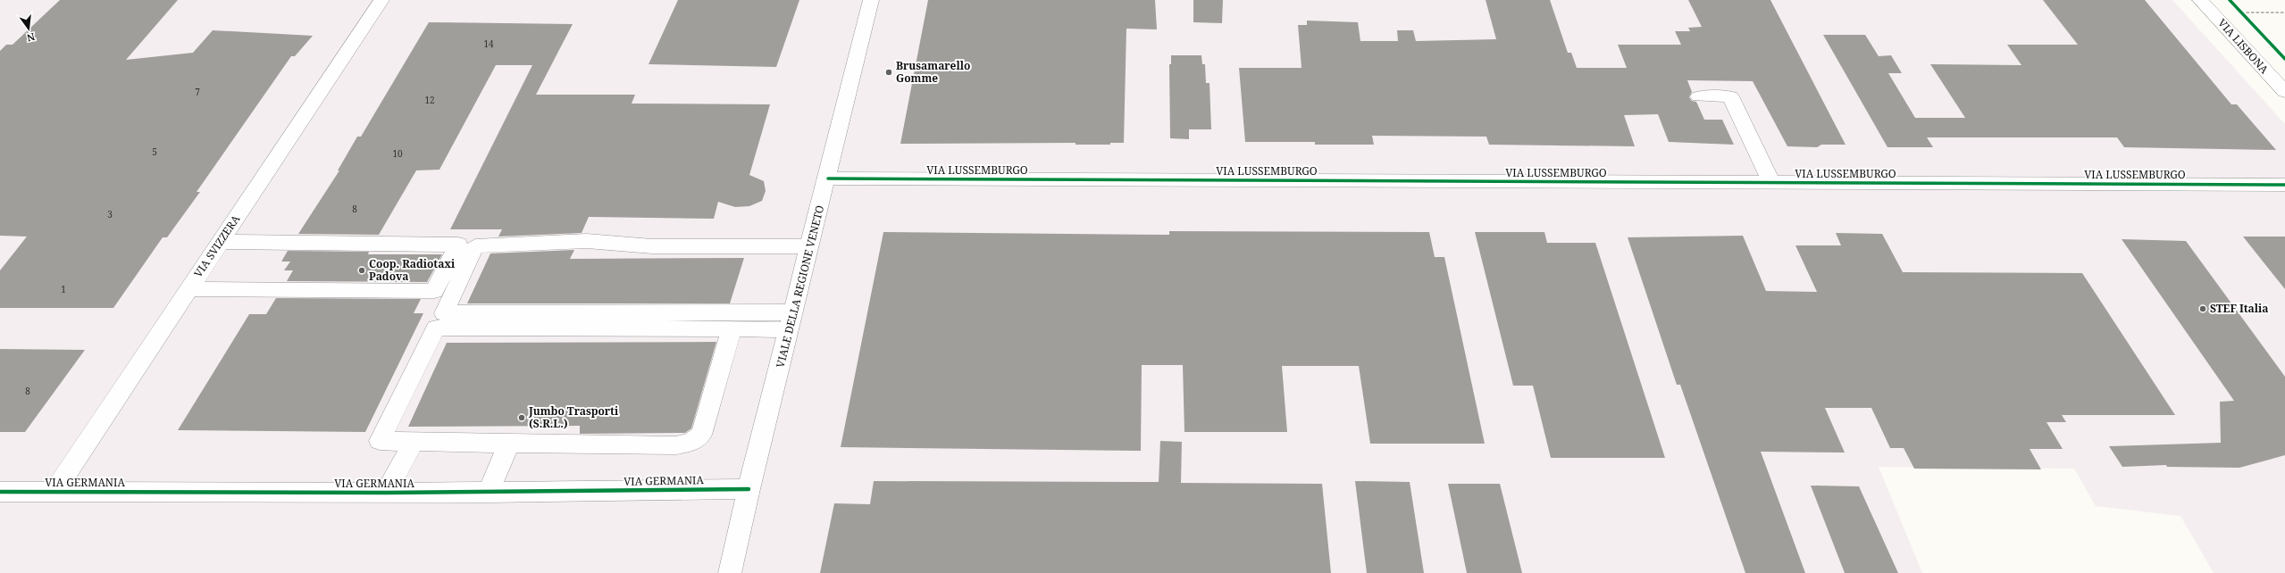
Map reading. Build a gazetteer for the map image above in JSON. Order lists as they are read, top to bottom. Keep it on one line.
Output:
{"streets":{"street":["VIA LISBONA","VIA LUSSEMBURGO","VIA SVIZZERA","VIALE DELLA REGIONE VENETO","VIA GERMANIA"]},"crossings":[["VIA LUSSEMBURGO","VIALE DELLA REGIONE VENETO"],["VIA SVIZZERA","VIA GERMANIA"],["VIALE DELLA REGIONE VENETO","VIA GERMANIA"]],"places":["Brusamarello Gomme","Coop. Radiotaxi Padova","STEF Italia","Jumbo Trasporti (S.R.L.)"],"house_numbers":["14","7","12","5","10","8","3","1","8"],"north":"bottom"}
